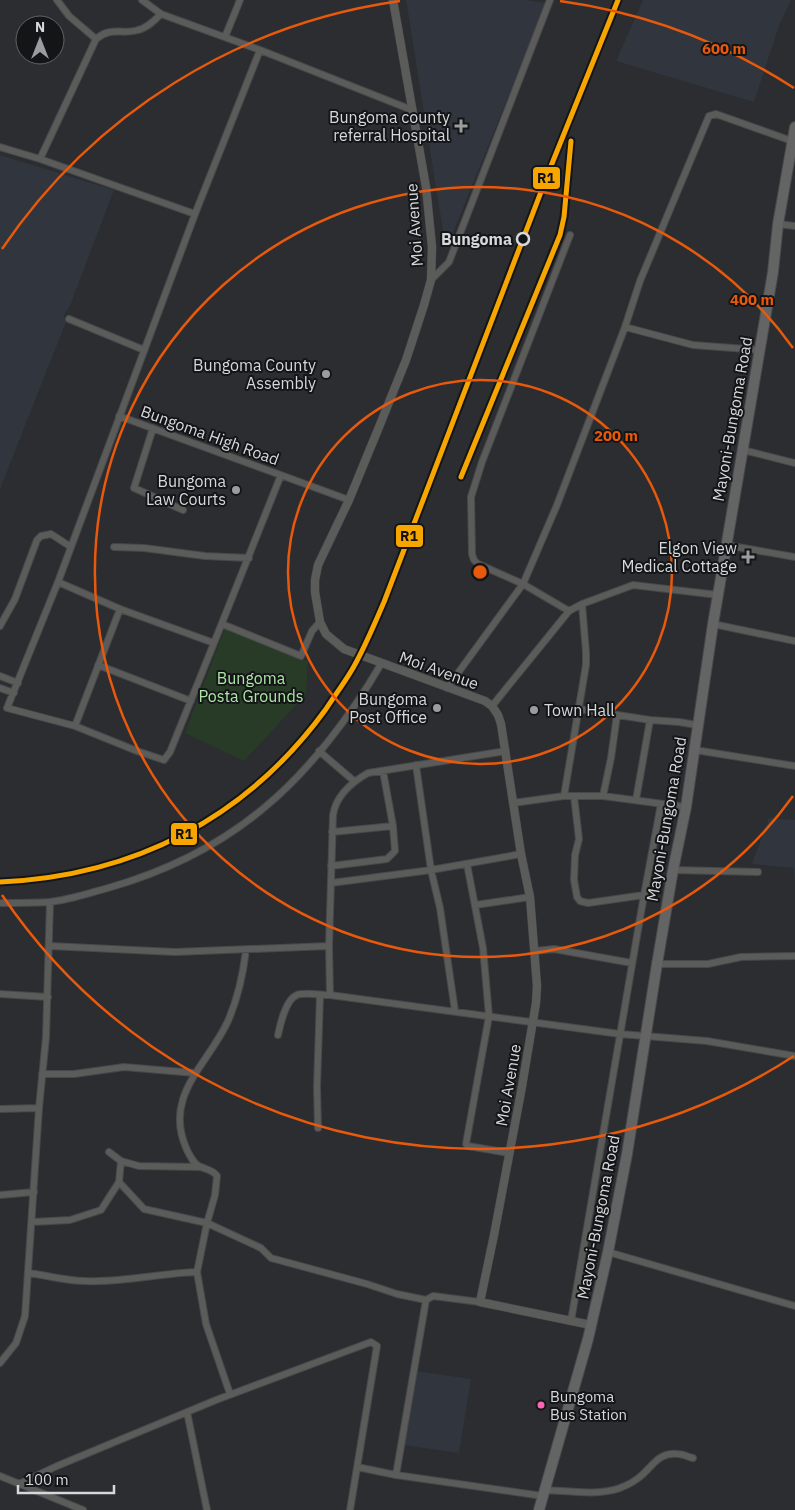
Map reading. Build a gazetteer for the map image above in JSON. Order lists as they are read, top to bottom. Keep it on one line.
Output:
{"streets":{"main road":["Mayoni-Bungoma Road"],"street":["Moi Avenue","Bungoma High Road"]},"crossings":[["Moi Avenue","Bungoma High Road"]],"parks":["Bungoma Posta Grounds"],"places":{"health":["Bungoma county referral Hospital","Elgon View Medical Cottage"],"other":["Bungoma","Bungoma County Assembly","Bungoma Law Courts","Bungoma Post Office","Town Hall","Bungoma Bus Station"]},"lines":["transit line R1"],"scale_bar":"100 m","north":"top","rings":["600 m","400 m","200 m"]}
